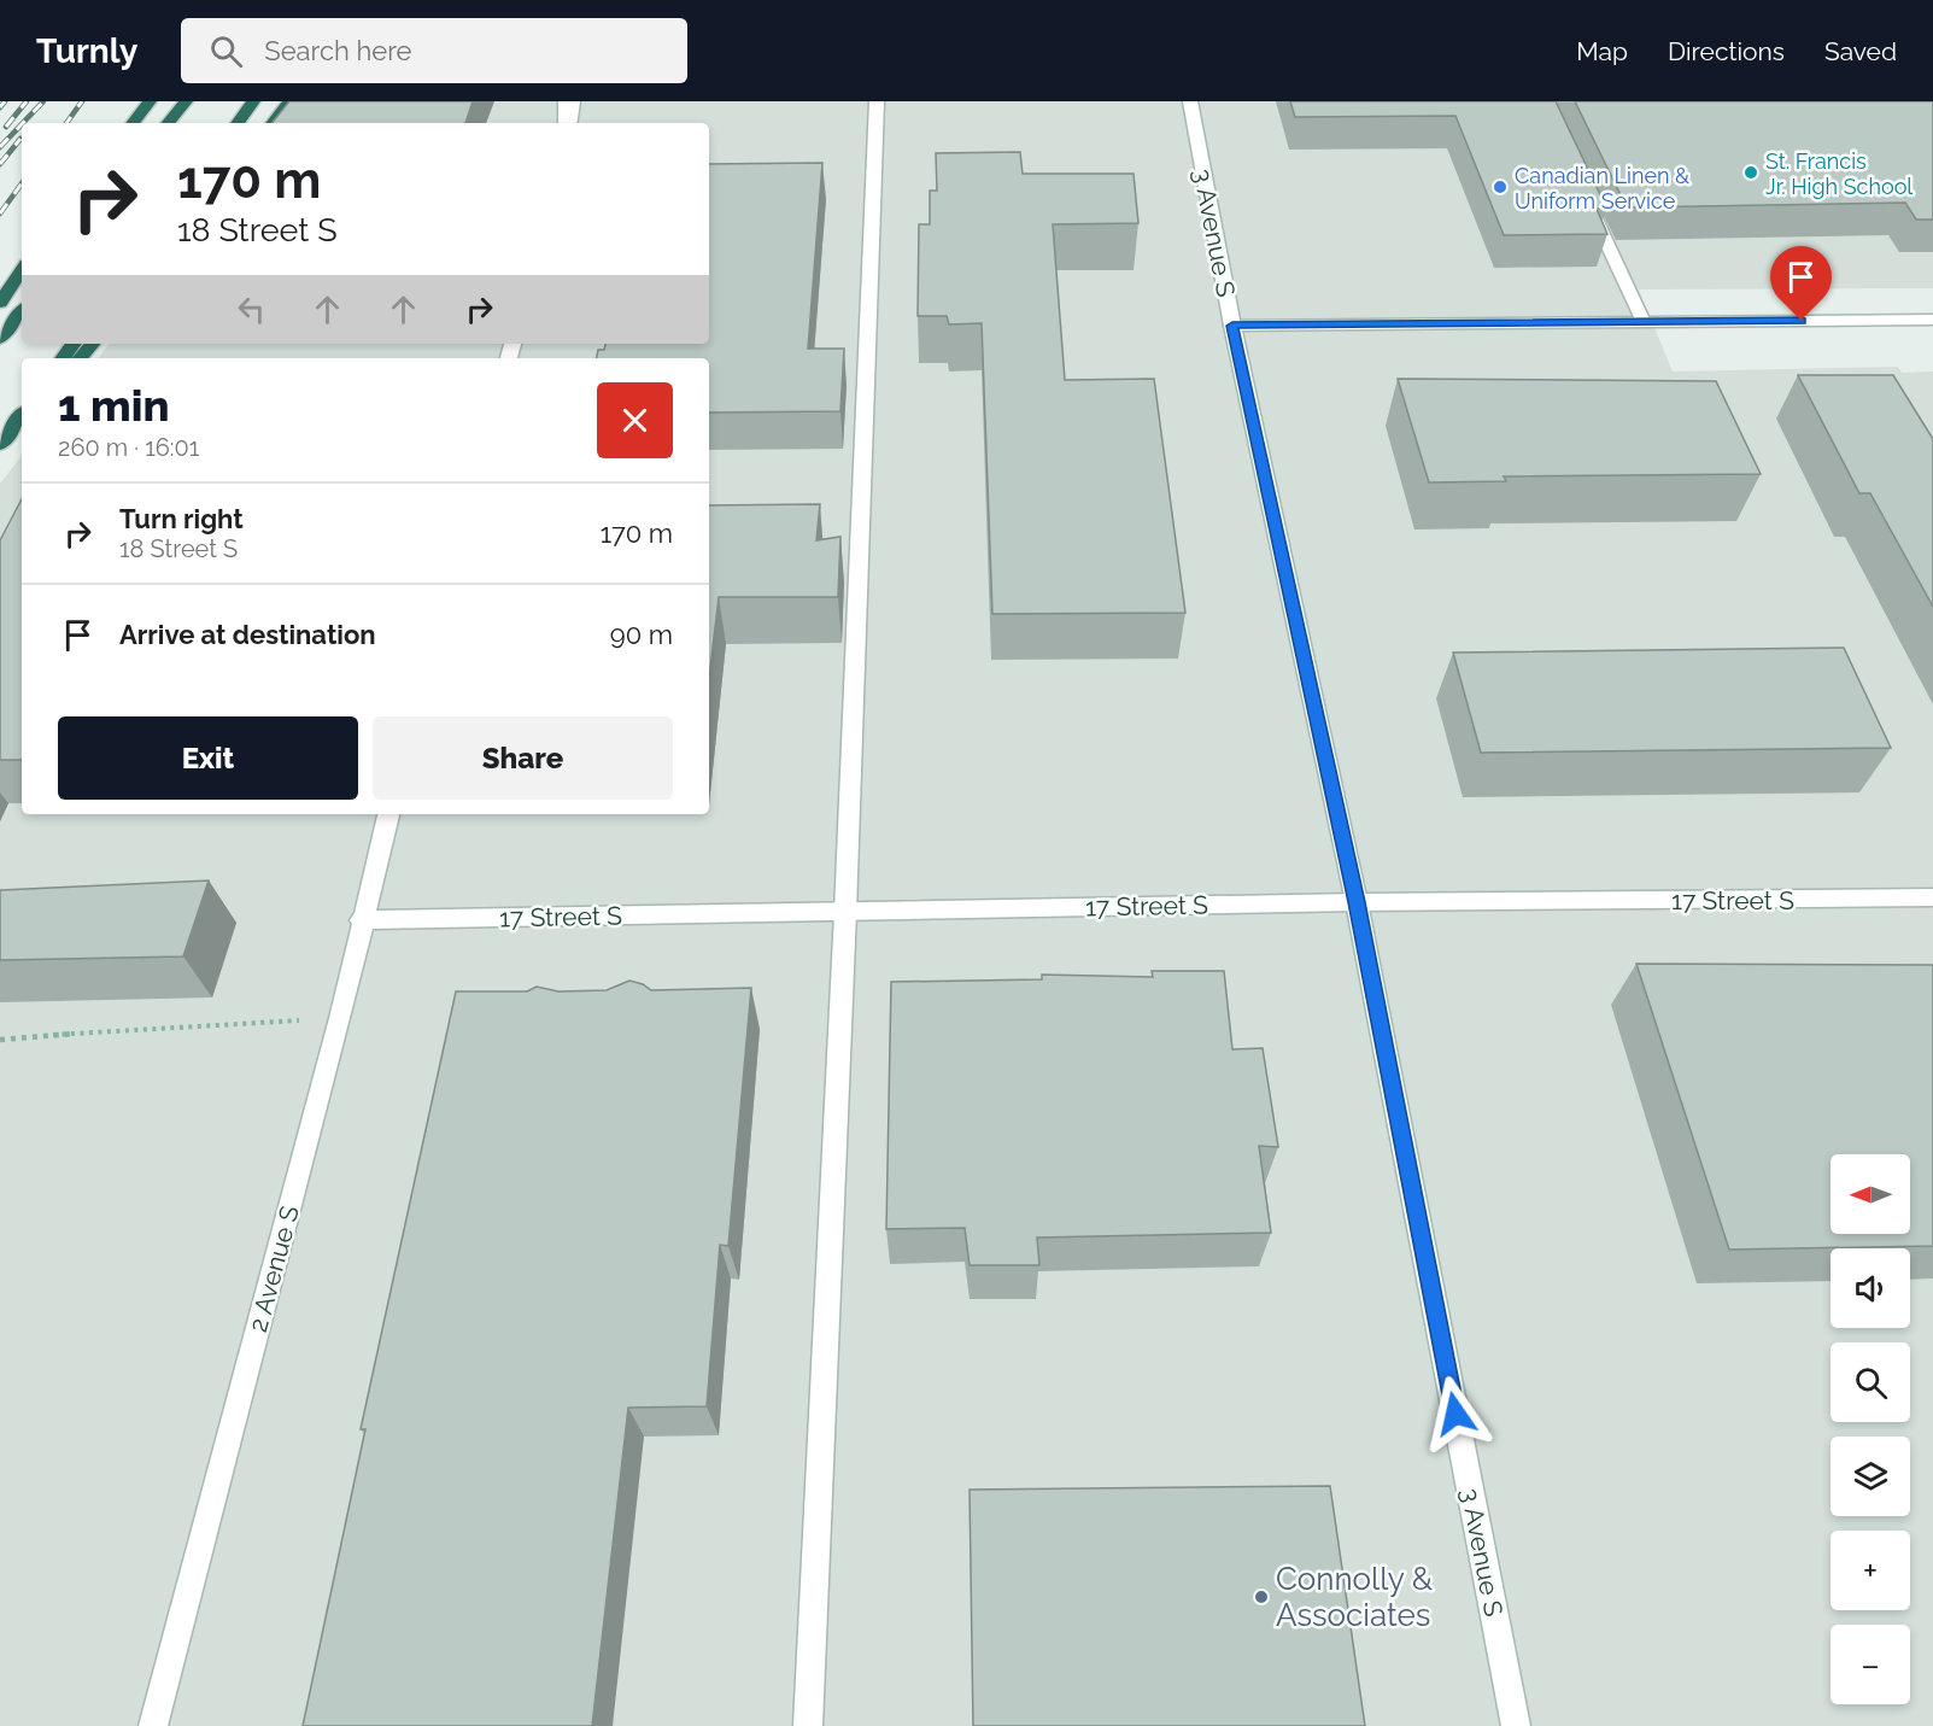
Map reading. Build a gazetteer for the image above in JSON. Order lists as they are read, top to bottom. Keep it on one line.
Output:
{"streets":{"street":["3 Avenue S","17 Street S","2 Avenue S"]},"crossings":[["3 Avenue S","17 Street S"],["17 Street S","2 Avenue S"]],"places":["St. Francis Jr. High School","Canadian Linen & Uniform Service","Connolly & Associates"],"north":"left","page":{"header":"Turnly","search":"Search here","nav":["Map","Directions","Saved"],"turn":["170 m","18 Street S"],"heading":["1 min","260 m · 16:01"],"list":[{"name":"Turn right","note":"18 Street S","value":"170 m"},{"name":"Arrive at destination","value":"90 m"}],"buttons":["Exit","Share"],"map_buttons":["+","−"]}}
